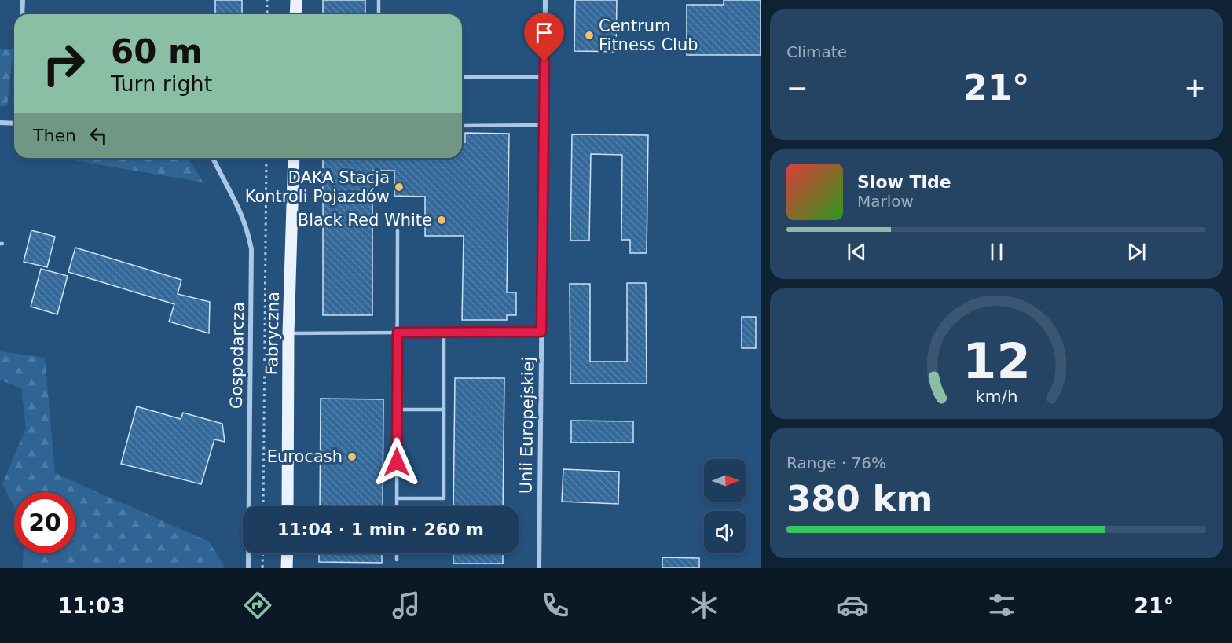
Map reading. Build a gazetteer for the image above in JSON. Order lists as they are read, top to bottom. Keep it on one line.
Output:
{"streets":{"main road":["Fabryczna"],"street":["Gospodarcza","Unii Europejskiej"]},"places":["Centrum Fitness Club","DAKA Stacja Kontroli Pojazdów","Black Red White","Eurocash"],"north":"right","page":{"tile":["Climate",["Range · 76%","380 km"]],"turn":["60 m","Turn right"],"heat":["−","21°","+"],"then":"Then","song":["Slow Tide","Marlow"],"limit":"20","trip":"11:04 · 1 min · 260 m","tabs":["11:03","21°"],"gauge":["12","km/h"]}}
